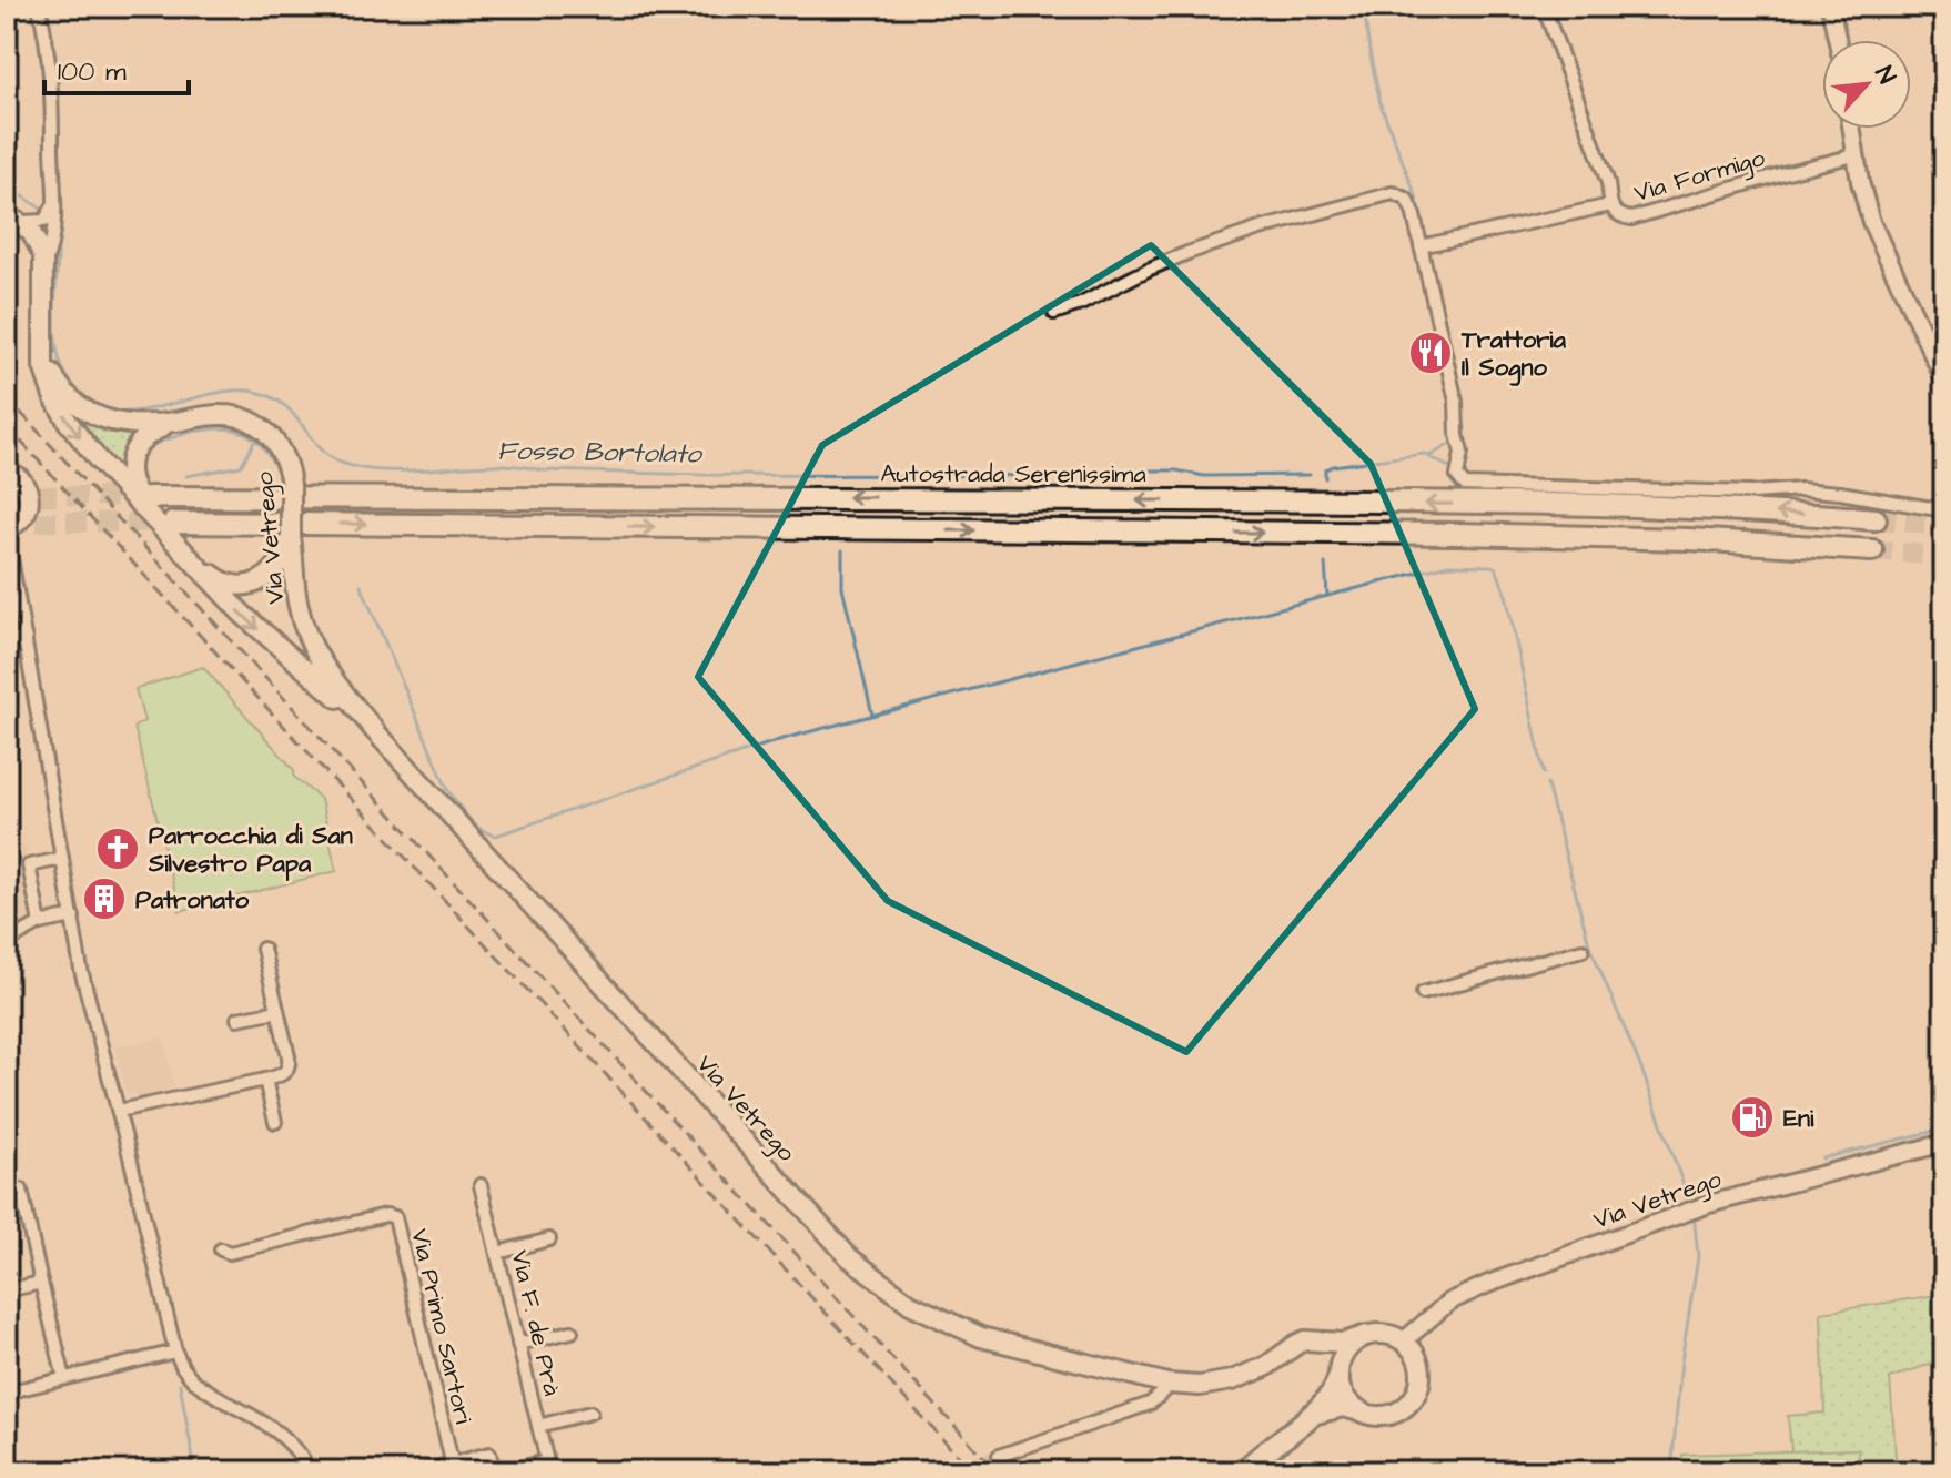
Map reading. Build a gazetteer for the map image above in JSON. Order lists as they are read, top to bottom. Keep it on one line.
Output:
{"streets":{"highway":["Autostrada Serenissima"],"main road":["Via Vetrego"],"street":["Via Formigo","Via F. de Prà","Via Primo Sartori"]},"crossings":[["Autostrada Serenissima","Via Vetrego"]],"water":["Fosso Bortolato"],"places":{"restaurant":["Trattoria Il Sogno"],"church":["Parrocchia di San Silvestro Papa"],"building":["Patronato"],"fuel station":["Eni"]},"scale_bar":"100 m","north":"top right"}
